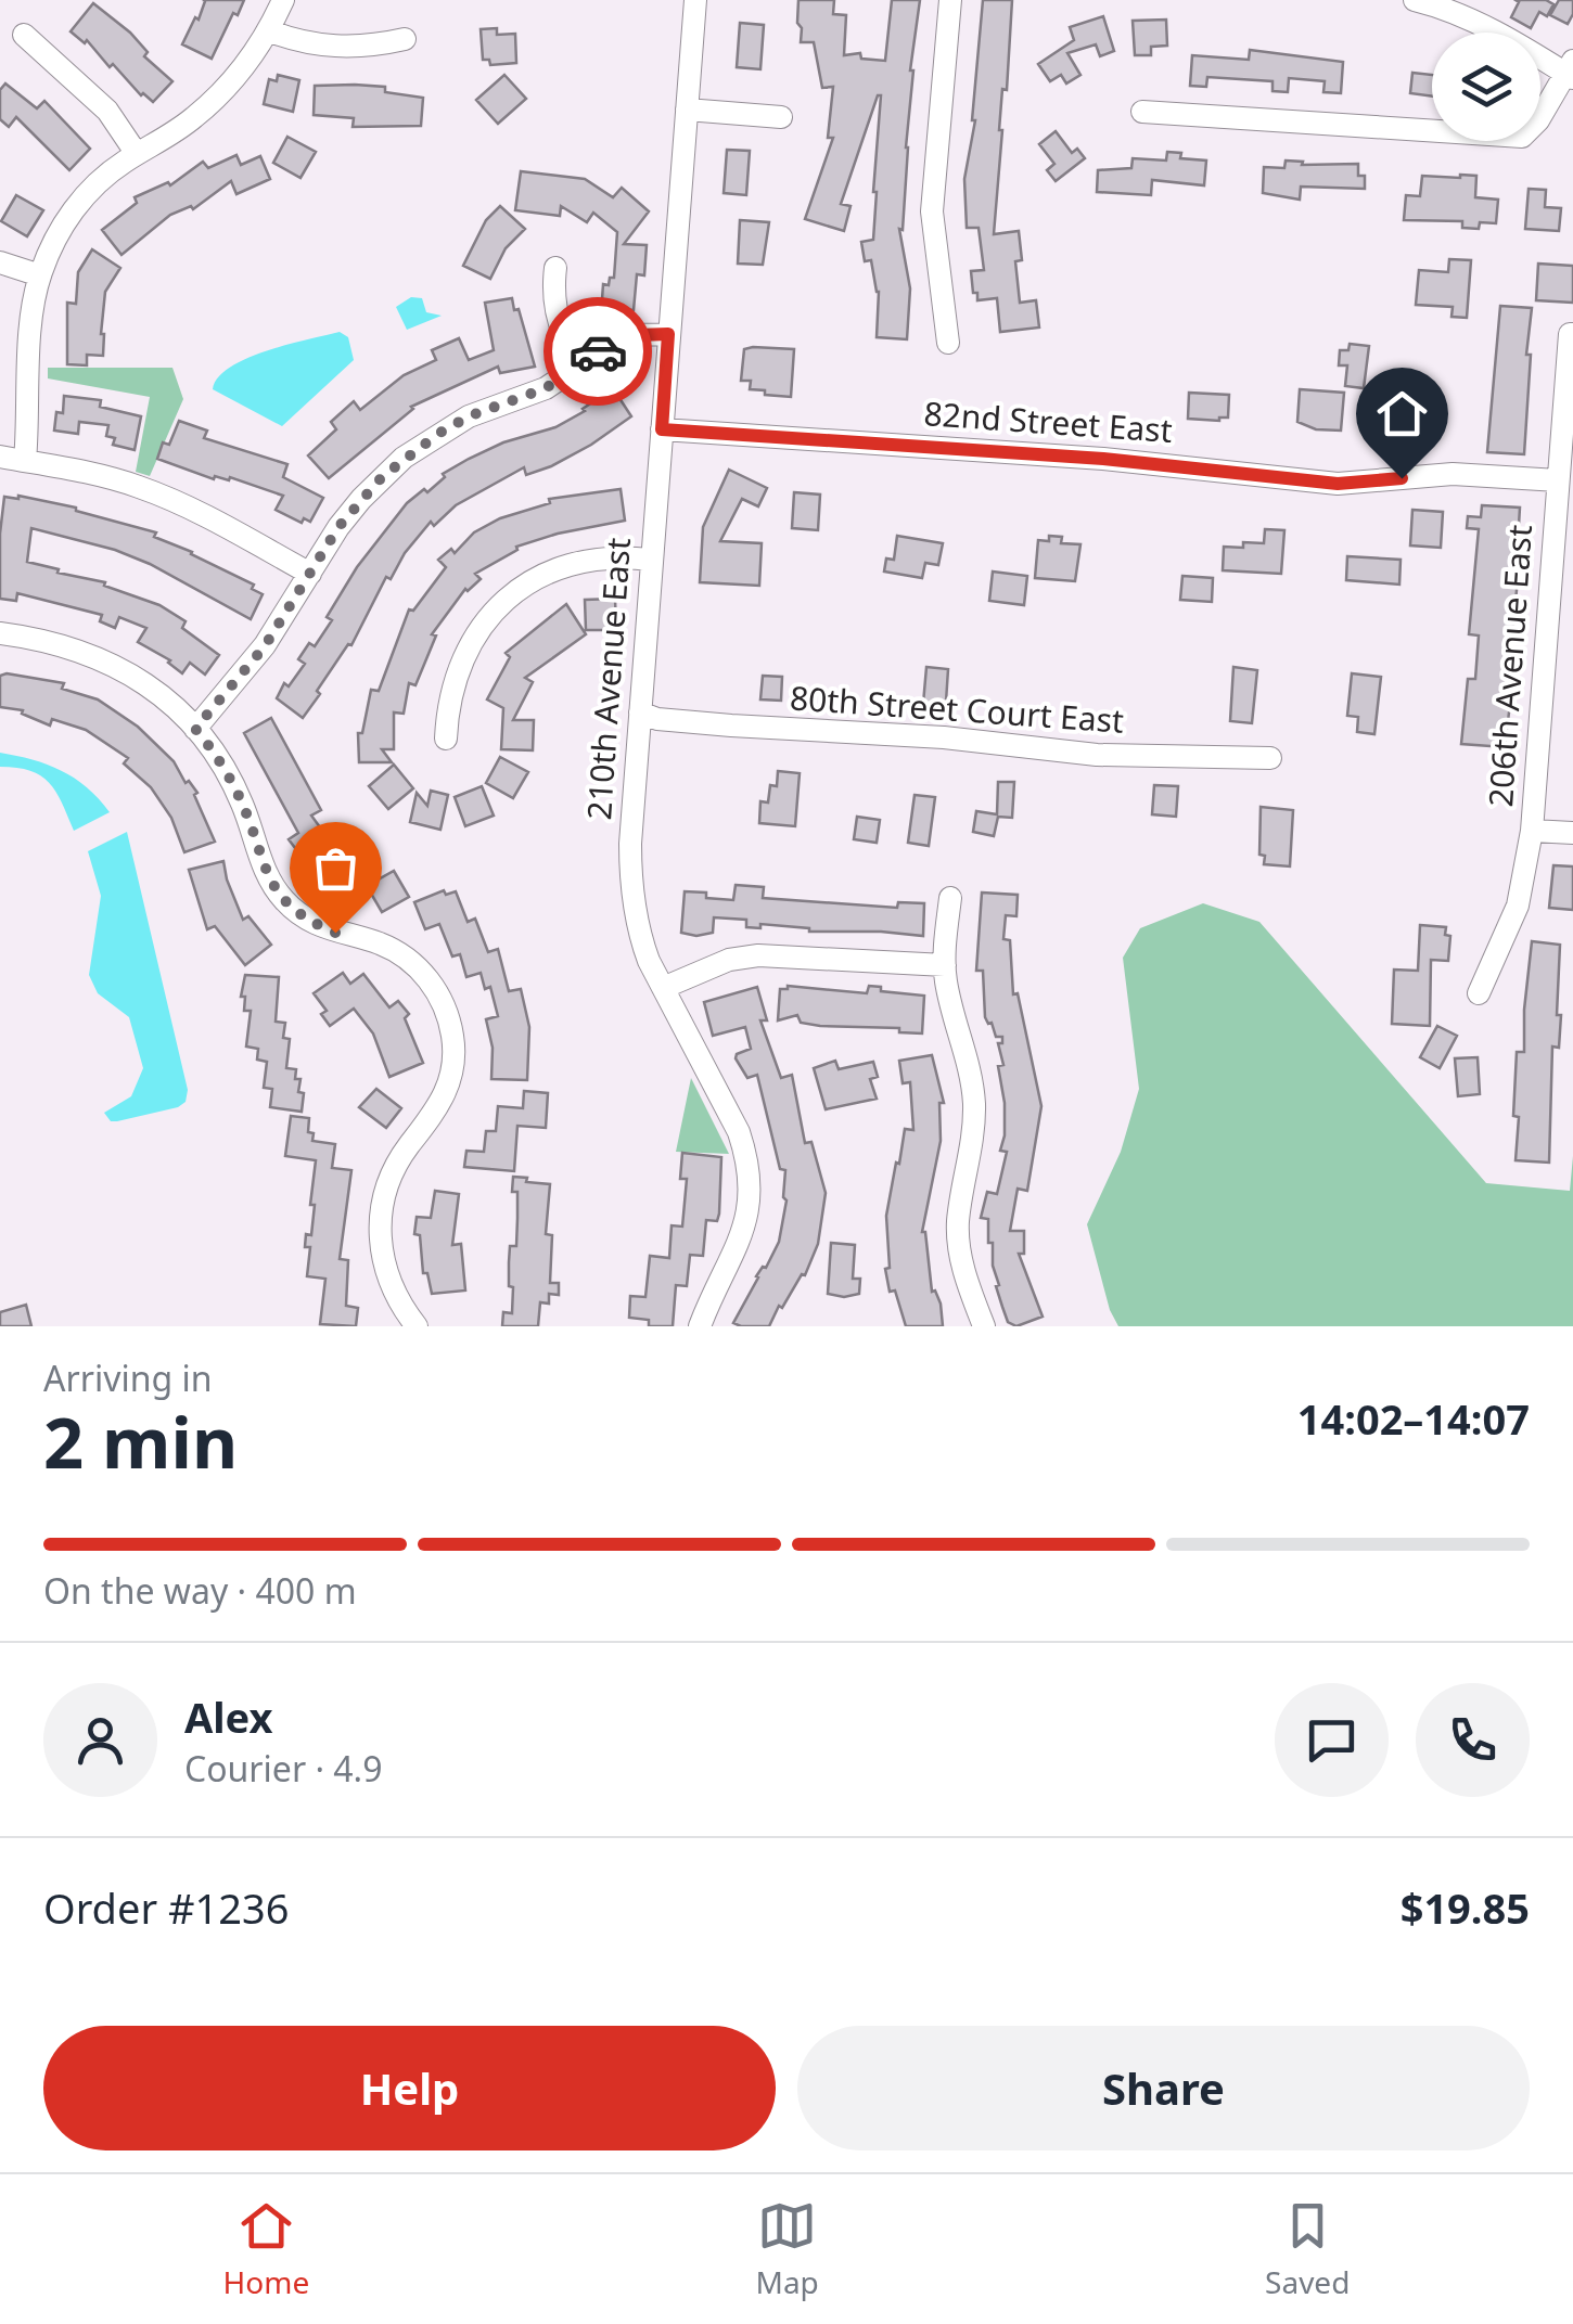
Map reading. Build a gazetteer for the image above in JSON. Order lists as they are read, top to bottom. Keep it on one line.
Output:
{"streets":{"street":["82nd Street East","206th Avenue East","210th Avenue East","80th Street Court East"]},"crossings":[["82nd Street East","206th Avenue East"],["82nd Street East","210th Avenue East"],["210th Avenue East","80th Street Court East"]],"page":{"heading":["2 min","Arriving in","14:02–14:07"],"panel":["Alex","Courier · 4.9","Order #1236","$19.85"],"bar":"On the way · 400 m","buttons":["Help","Share"],"tabs":["Home","Map","Saved"]}}
